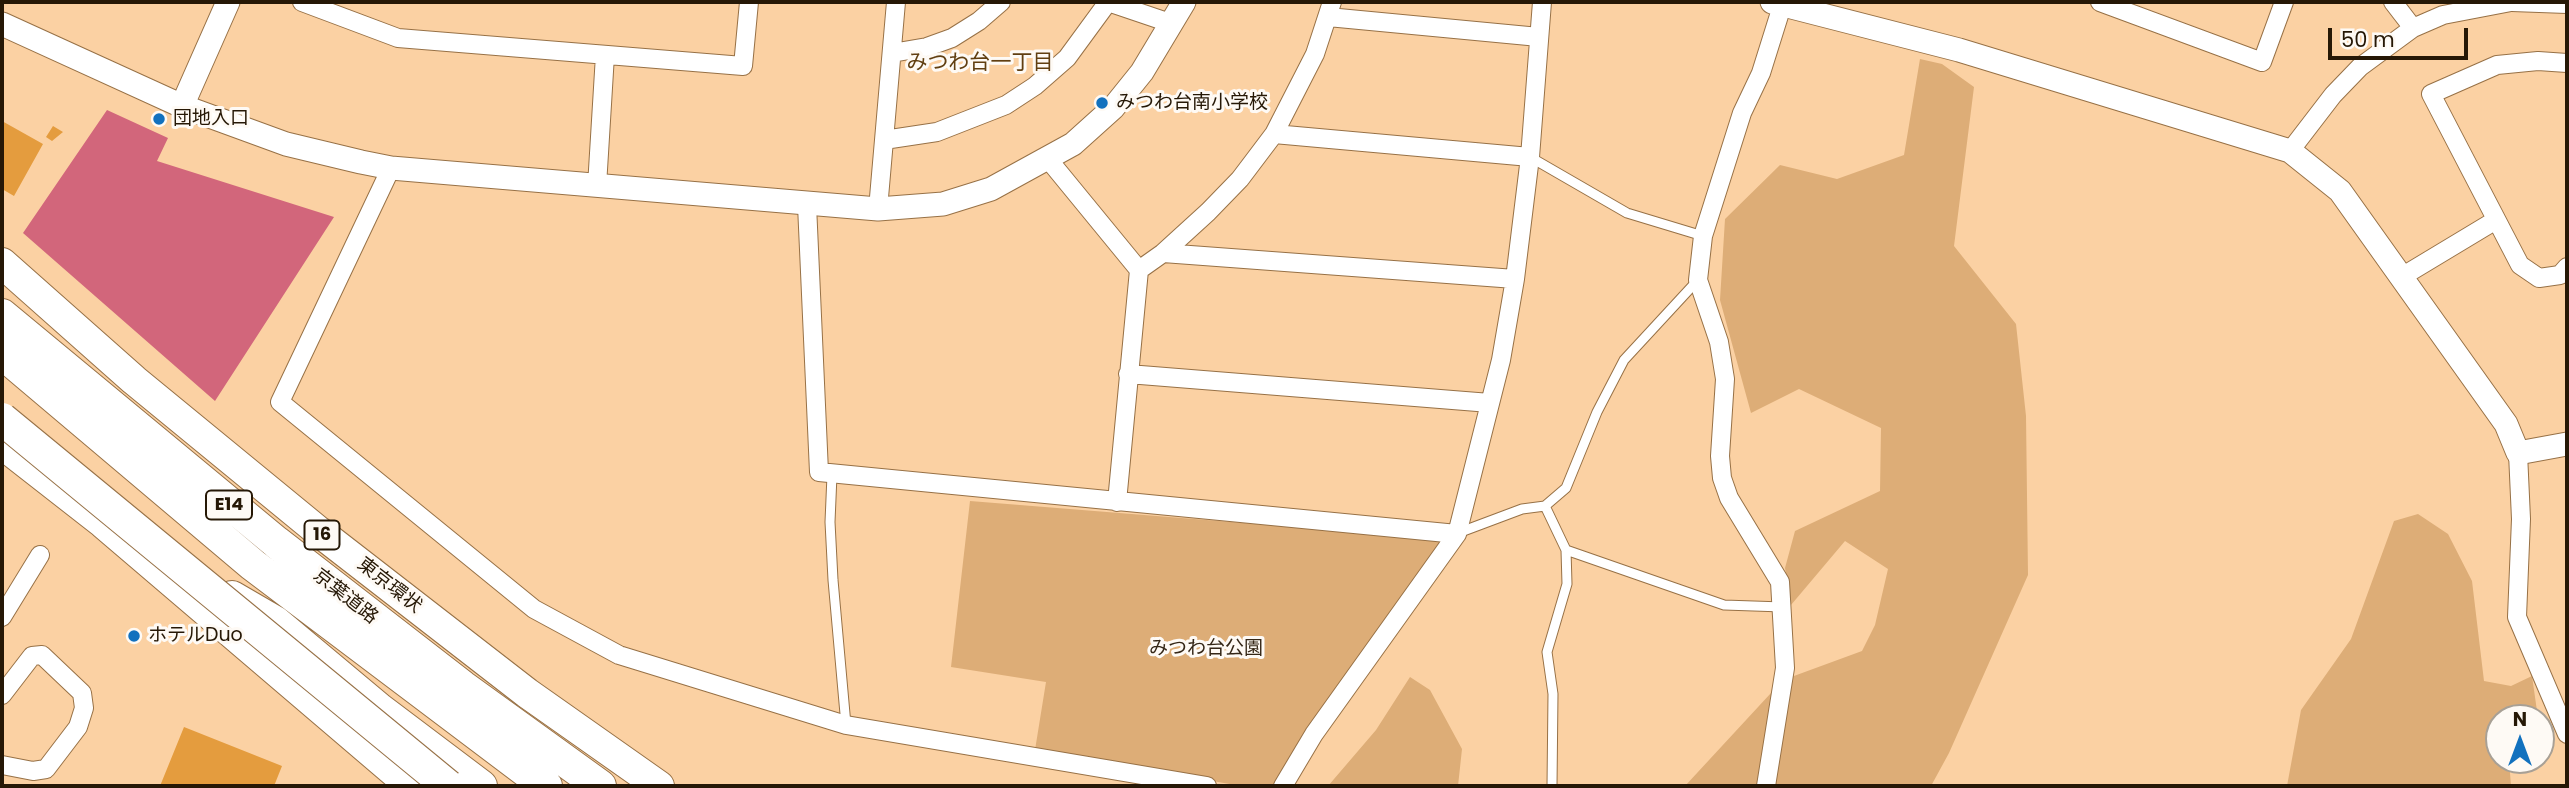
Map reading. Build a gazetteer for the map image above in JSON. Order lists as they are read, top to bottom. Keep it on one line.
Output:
{"streets":{"highway":["E14","16","東京環状","京葉道路"]},"districts":["みつわ台一丁目"],"parks":["みつわ台公園"],"places":["みつわ台南小学校","団地入口","ホテルDuo"],"scale_bar":"50 m","north":"top"}
